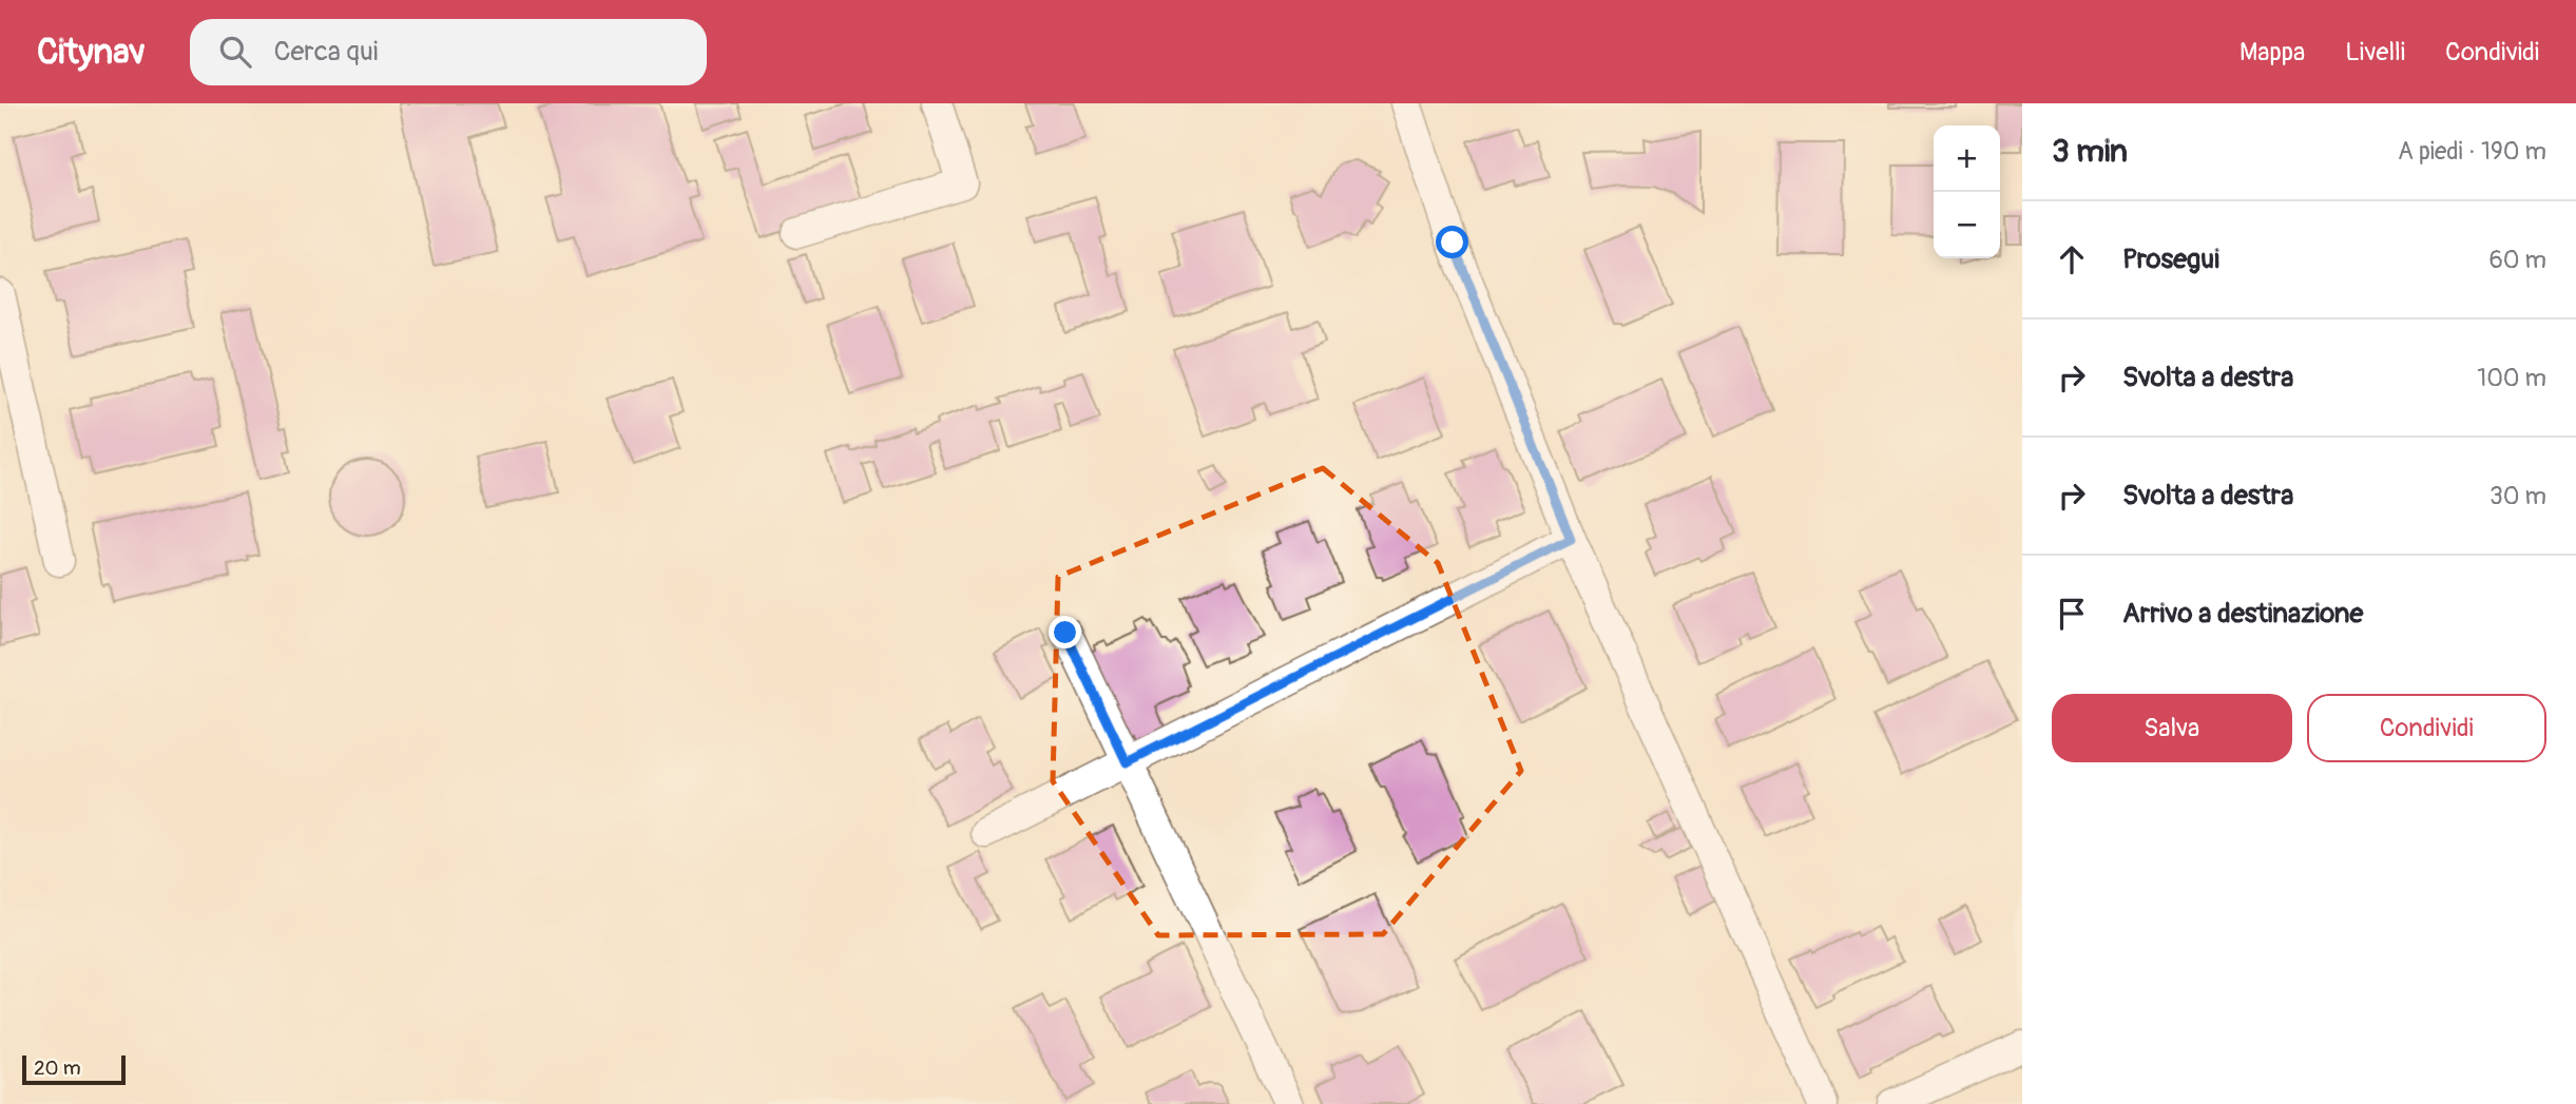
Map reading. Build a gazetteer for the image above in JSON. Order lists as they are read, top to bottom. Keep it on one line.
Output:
{"scale_bar":"20 m","page":{"header":"Citynav","search":"Cerca qui","nav":["Mappa","Livelli","Condividi"],"heading":["3 min","A piedi · 190 m"],"map_buttons":["+","−"],"list":[["Prosegui","60 m"],["Svolta a destra","100 m"],["Svolta a destra","30 m"],"Arrivo a destinazione"],"buttons":["Salva","Condividi"],"scale":"20 m"}}
